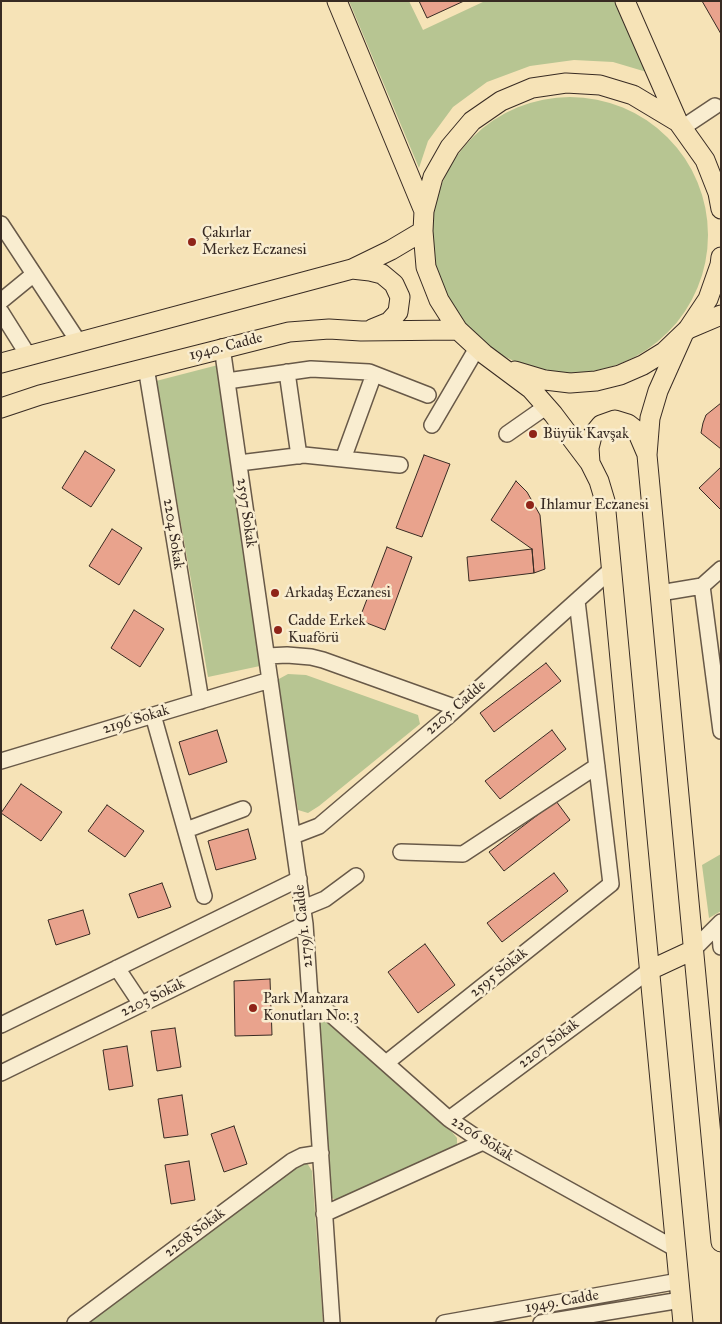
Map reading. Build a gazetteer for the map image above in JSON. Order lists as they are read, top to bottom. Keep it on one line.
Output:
{"streets":{"main road":["1940. Cadde"],"street":["2597 Sokak","2204 Sokak","2205. Cadde","2196 Sokak","2179/1. Cadde","2595 Sokak","2203 Sokak","2207 Sokak","2206 Sokak","2208 Sokak","1949. Cadde"]},"crossings":[["1940. Cadde","2597 Sokak"],["1940. Cadde","2204 Sokak"],["2597 Sokak","2196 Sokak"],["2597 Sokak","2179/1. Cadde"],["2204 Sokak","2196 Sokak"],["2205. Cadde","2179/1. Cadde"],["2196 Sokak","2179/1. Cadde"],["2179/1. Cadde","2203 Sokak"],["2179/1. Cadde","2206 Sokak"],["2179/1. Cadde","2208 Sokak"],["2595 Sokak","2206 Sokak"],["2207 Sokak","2206 Sokak"]],"places":["Çakırlar Merkez Eczanesi","Büyük Kavşak","Ihlamur Eczanesi","Arkadaş Eczanesi","Cadde Erkek Kuaförü","Park Manzara Konutları No: 3"]}
